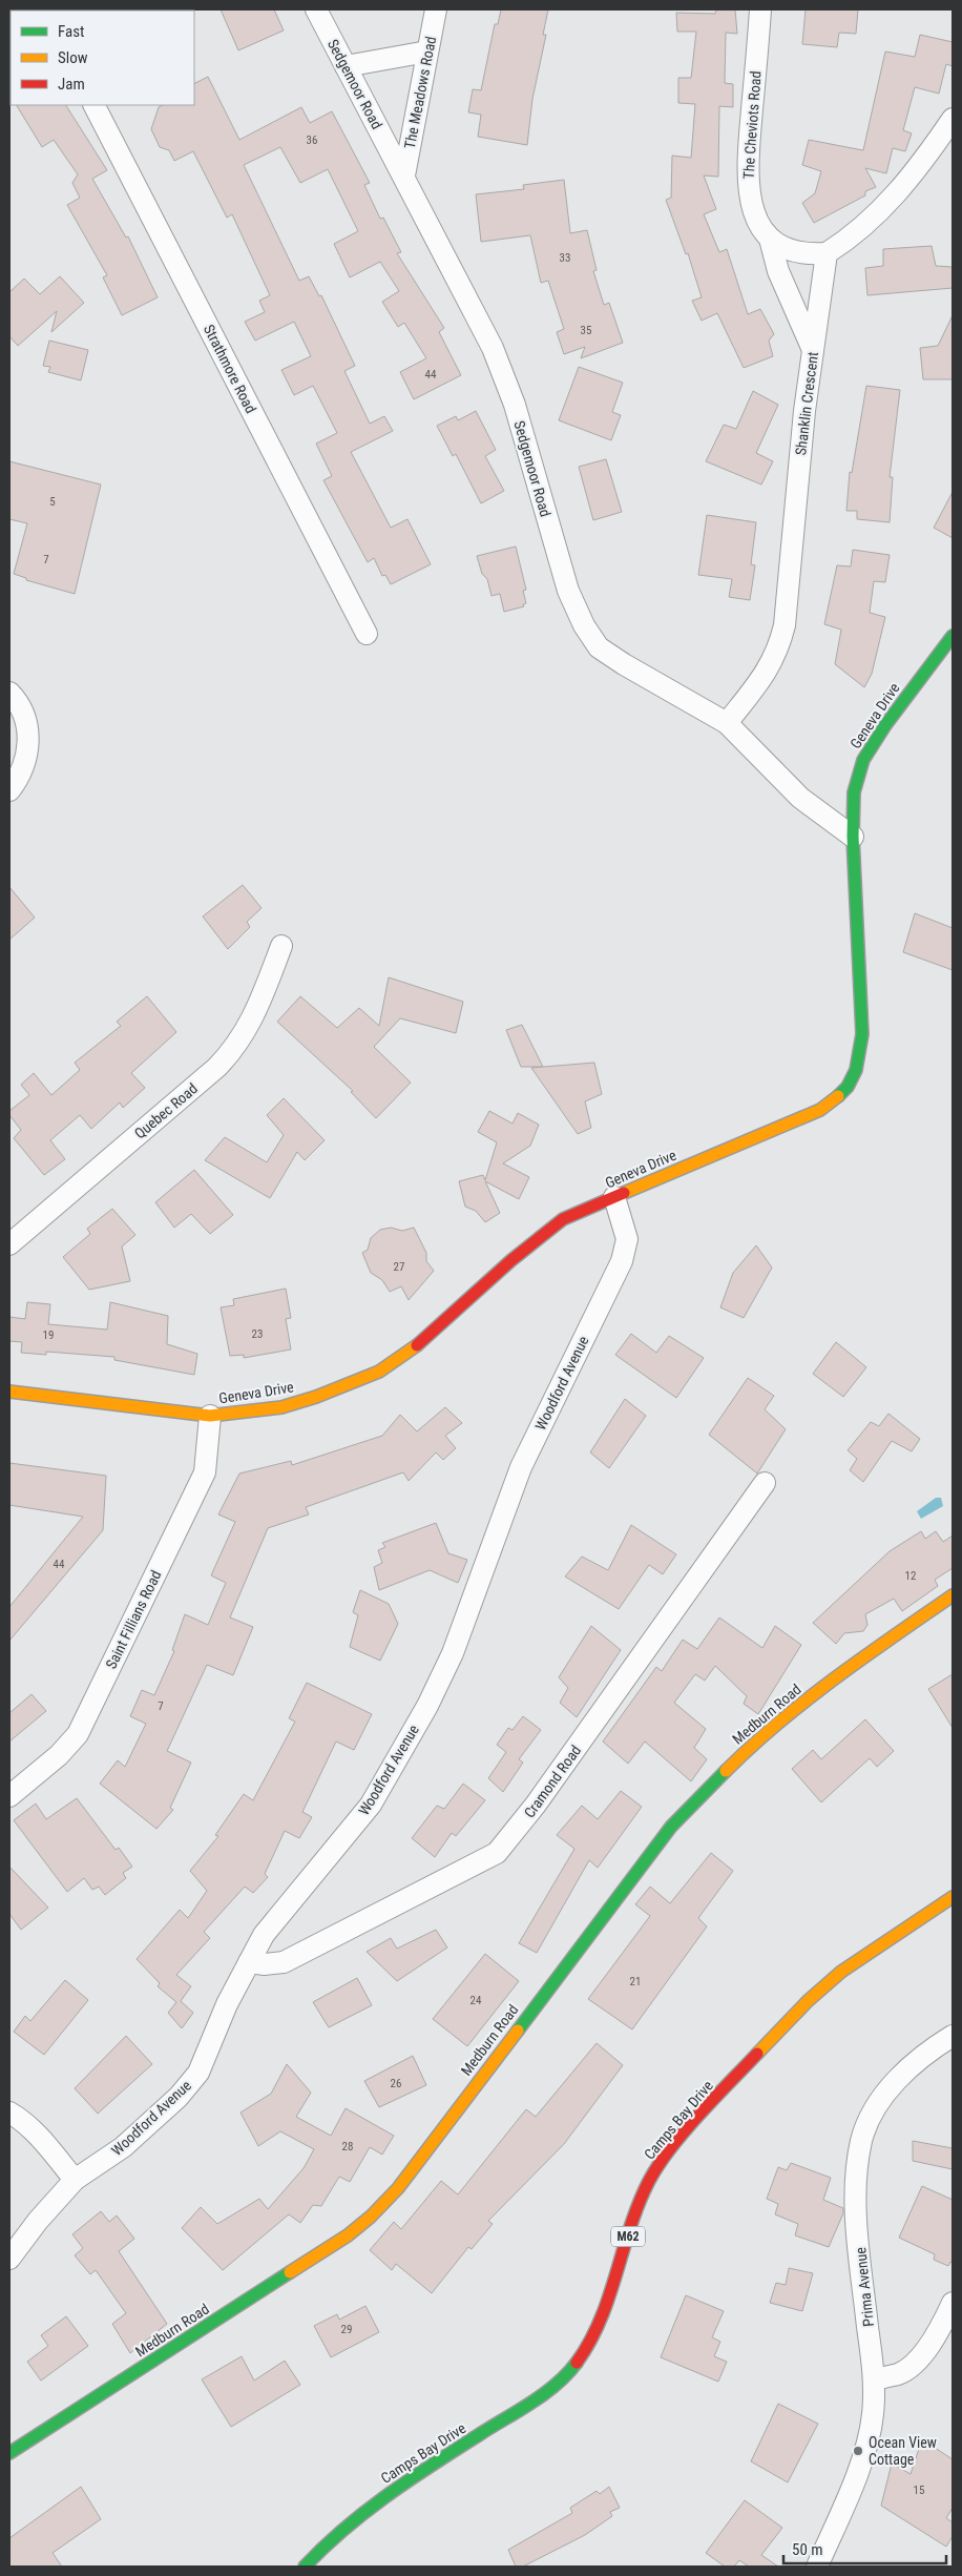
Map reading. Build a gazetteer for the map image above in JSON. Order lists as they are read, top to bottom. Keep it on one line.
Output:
{"streets":{"street":["Sedgemoor Road","The Meadows Road","The Cheviots Road","Strathmore Road","Shanklin Crescent","Geneva Drive","Quebec Road","Woodford Avenue","Saint Fillians Road","Medburn Road","Cramond Road","Camps Bay Drive","M62","Prima Avenue"]},"crossings":[["Sedgemoor Road","The Meadows Road"],["Sedgemoor Road","Shanklin Crescent"],["Sedgemoor Road","Geneva Drive"],["The Cheviots Road","Shanklin Crescent"],["Geneva Drive","Woodford Avenue"],["Geneva Drive","Saint Fillians Road"],["Woodford Avenue","Cramond Road"]],"places":["Ocean View Cottage"],"house_numbers":["36","33","35","44","5","7","27","23","19","44","12","7","21","24","26","28","29","15"],"legend":["Fast","Slow","Jam"],"scale_bar":"50 m"}
